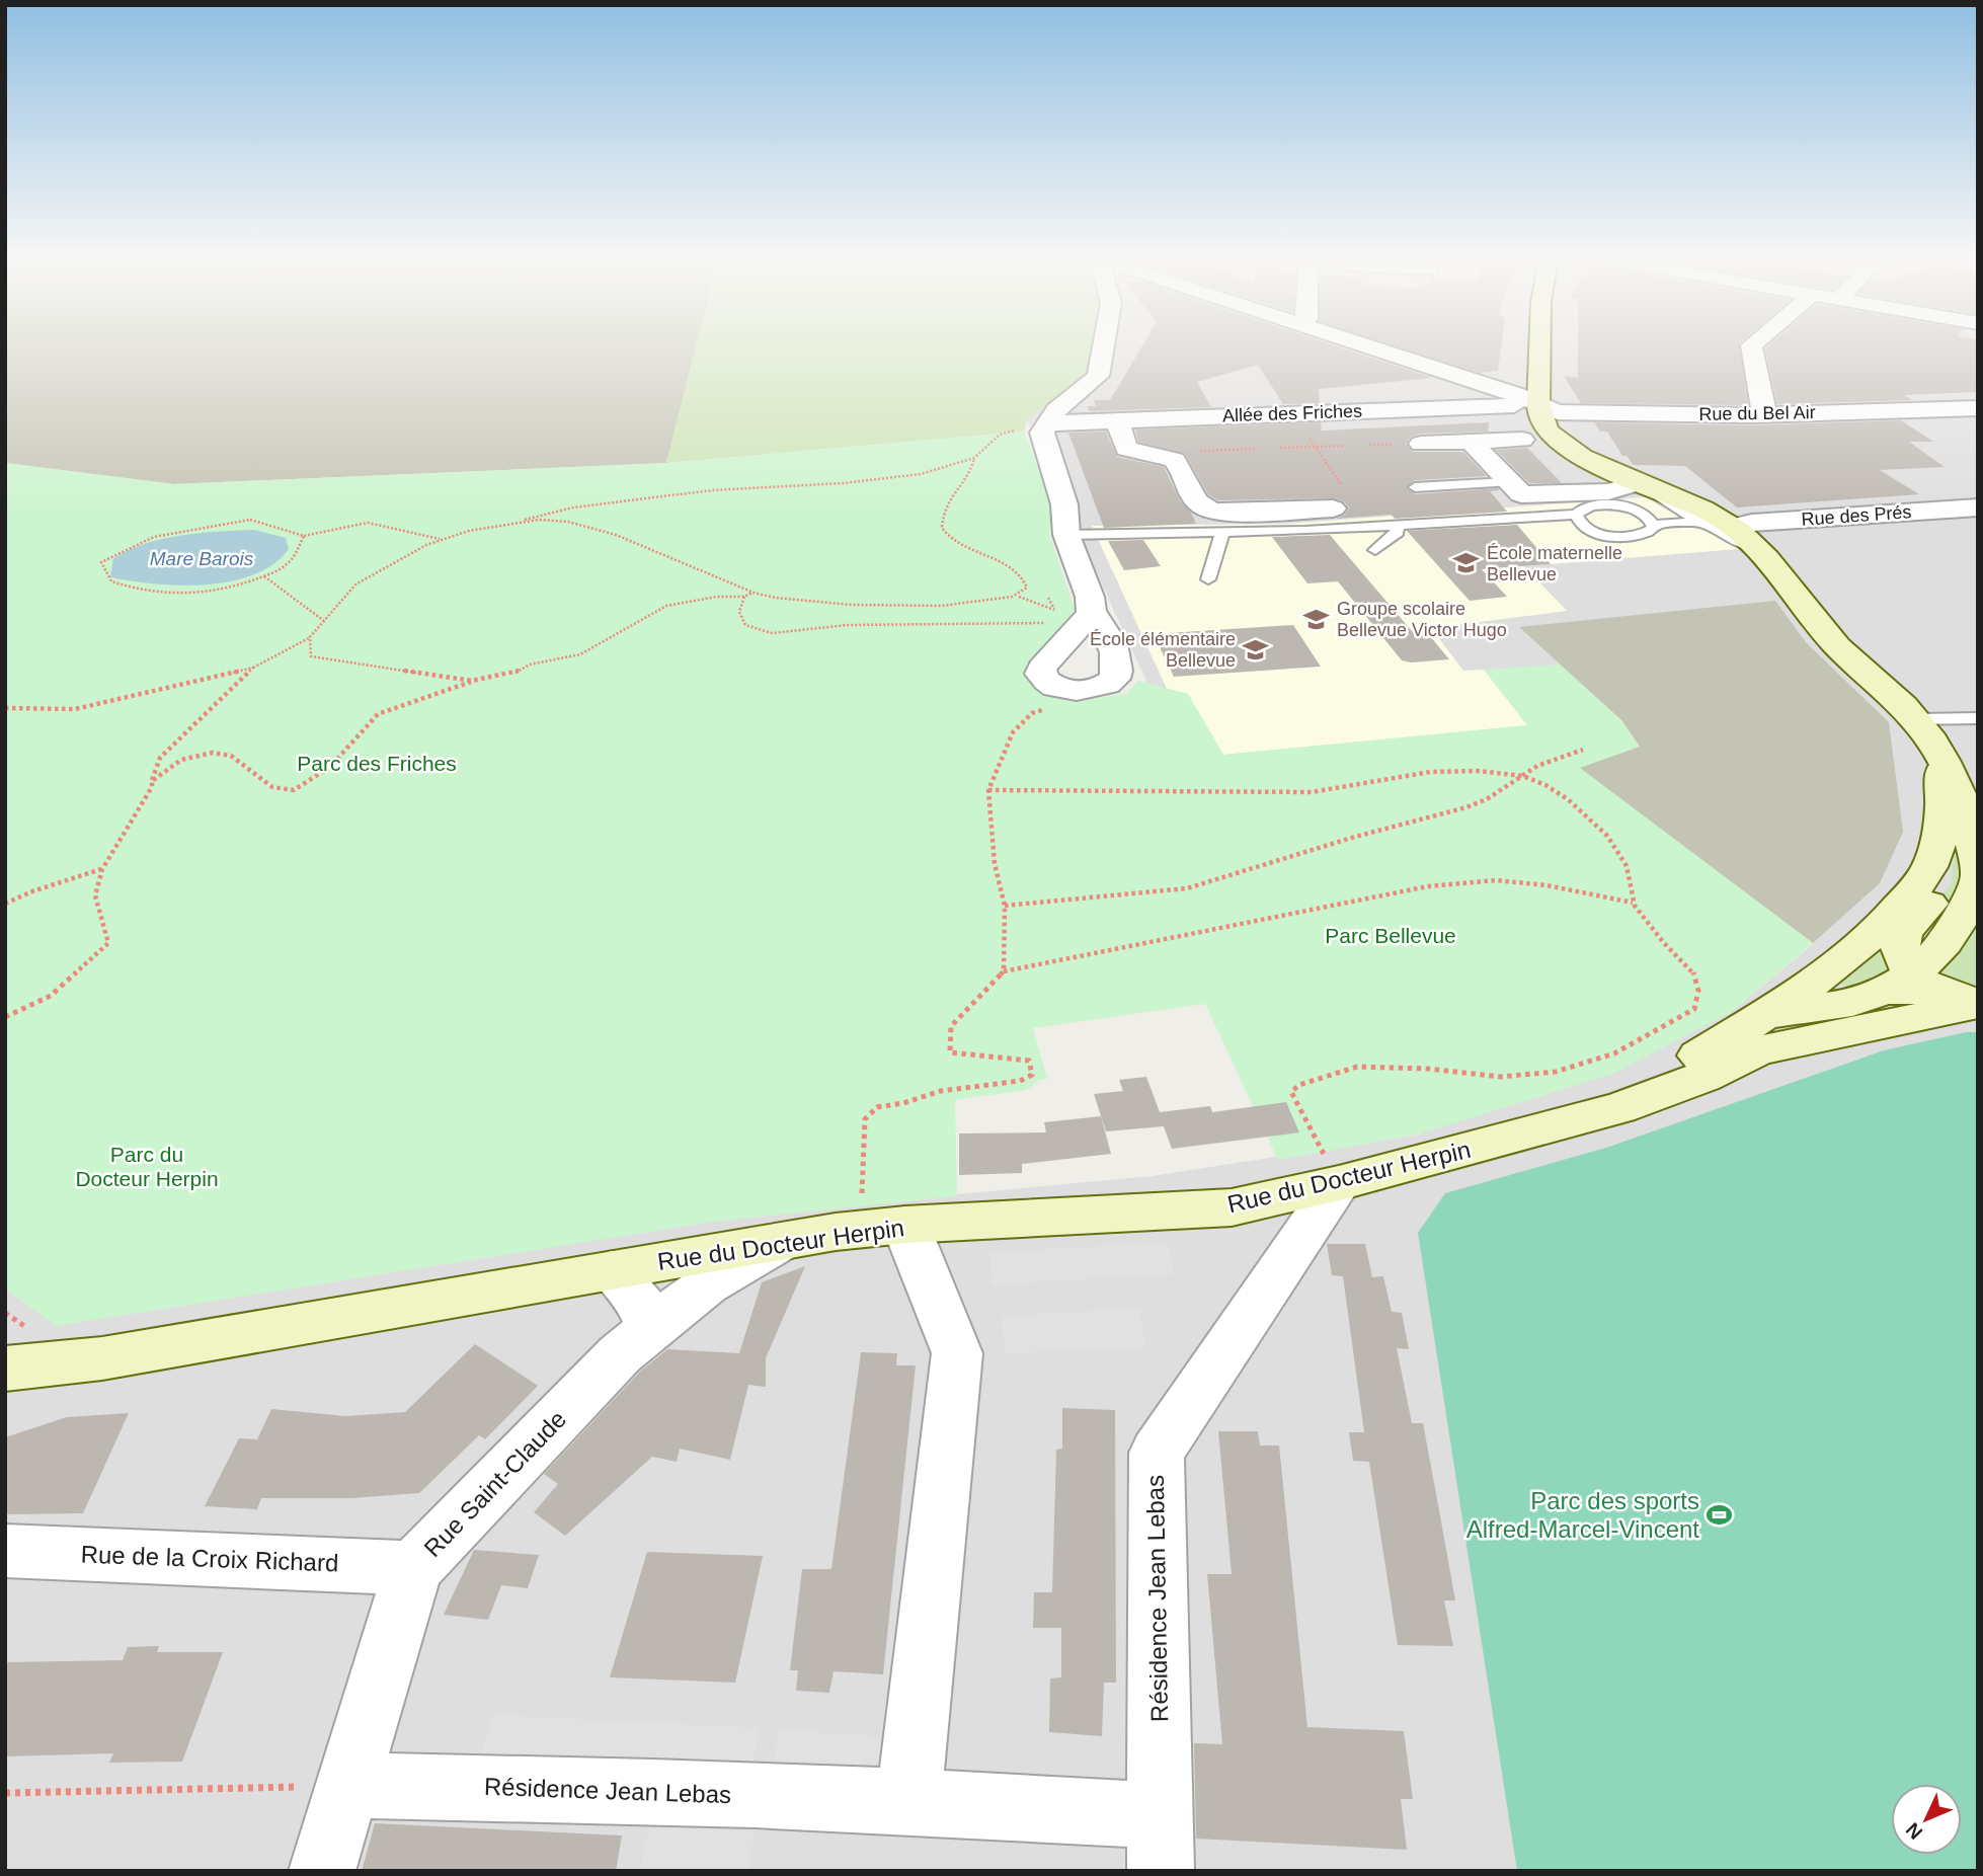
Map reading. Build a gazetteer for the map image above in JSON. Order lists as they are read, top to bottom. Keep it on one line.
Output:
{"streets":{"street":["Allée des Friches","Rue du Bel Air","Rue des Prés","Rue du Docteur Herpin","Rue Saint-Claude","Rue de la Croix Richard","Résidence Jean Lebas"]},"crossings":[["Allée des Friches","Rue du Bel Air"],["Rue du Docteur Herpin","Rue Saint-Claude"],["Rue du Docteur Herpin","Résidence Jean Lebas"],["Rue Saint-Claude","Rue de la Croix Richard"],["Rue Saint-Claude","Résidence Jean Lebas"]],"water":["Mare Barois"],"parks":["Parc des Friches","Parc Bellevue","Parc du Docteur Herpin"],"places":{"school or university":["École maternelle Bellevue","Groupe scolaire Bellevue Victor Hugo","École élémentaire Bellevue"],"sports":["Parc des sports Alfred-Marcel-Vincent"]},"north":"bottom left"}
